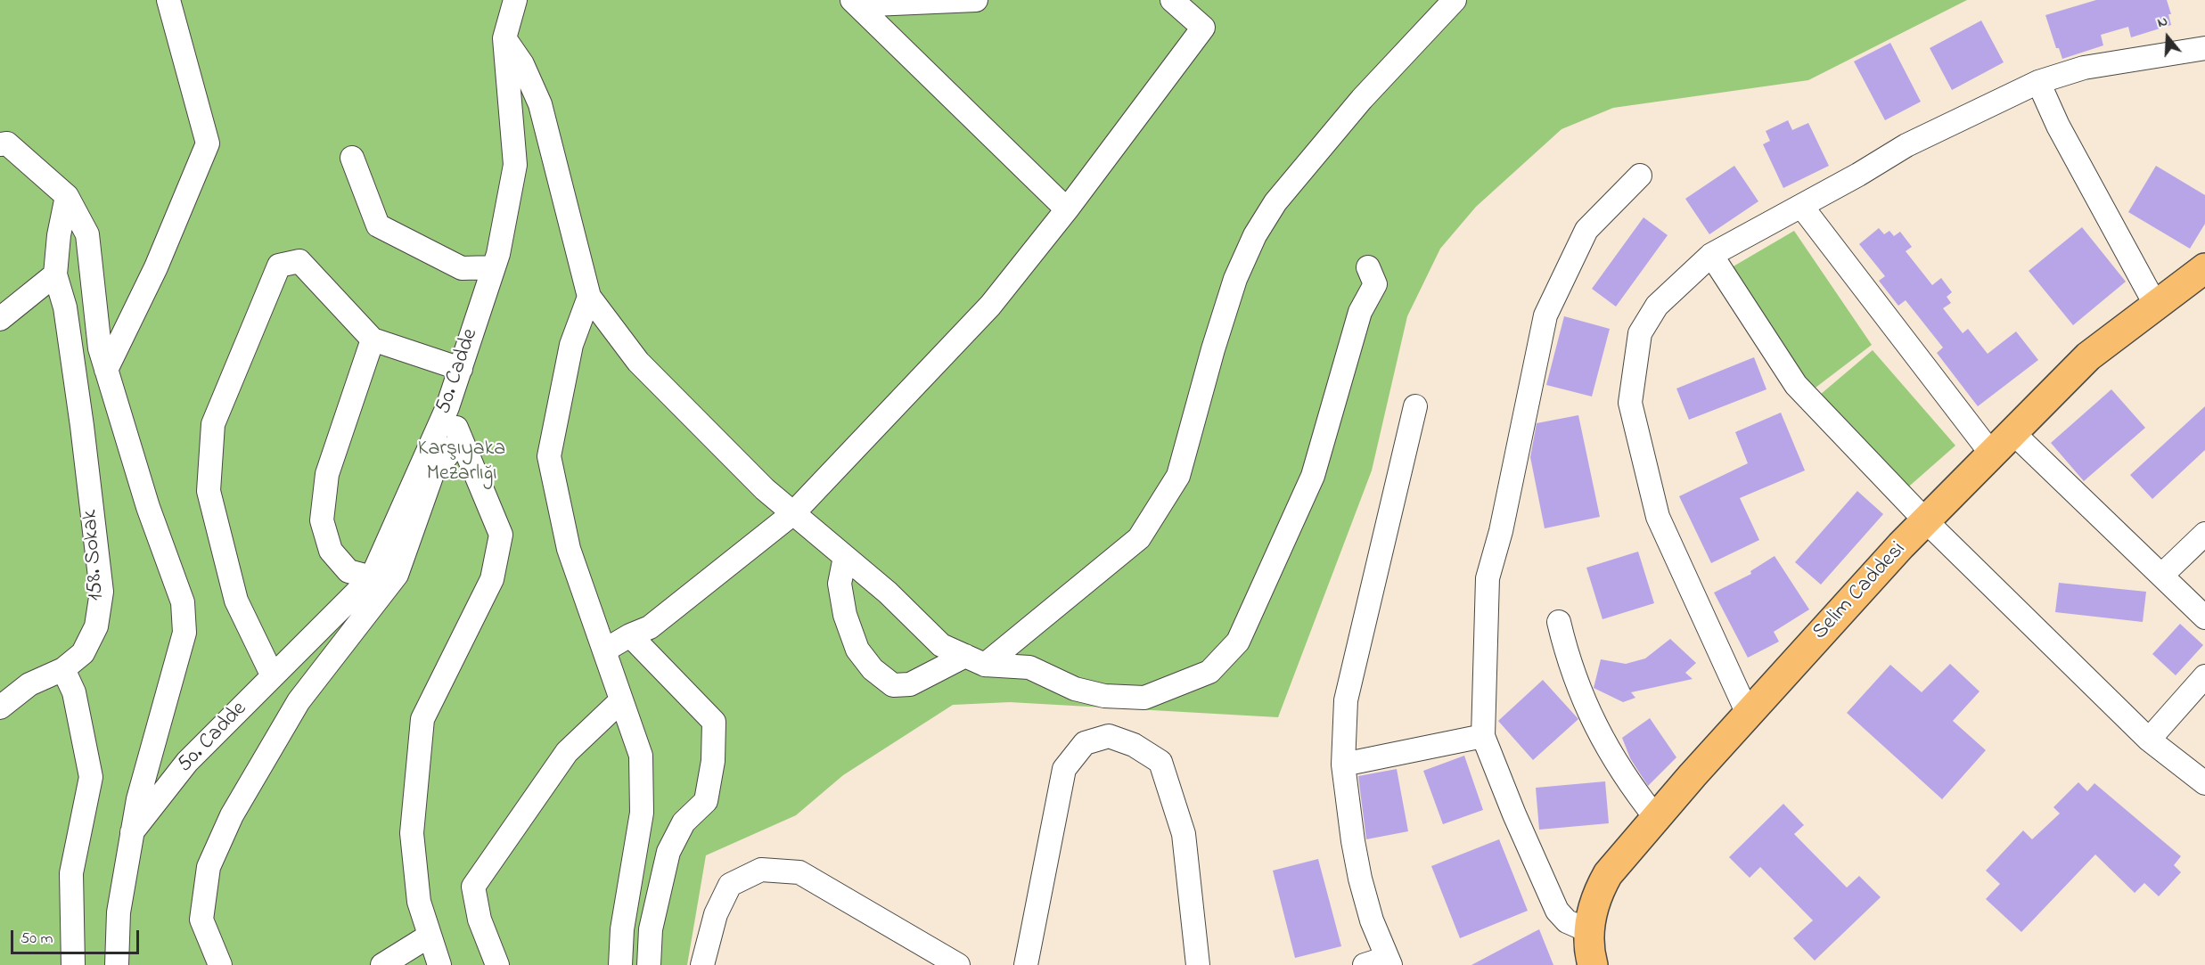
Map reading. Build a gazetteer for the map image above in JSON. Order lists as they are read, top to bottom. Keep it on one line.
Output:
{"streets":{"main road":["Selim Caddesi"],"street":["50. Cadde","158. Sokak"]},"parks":["Karşıyaka Mezarlığı"],"scale_bar":"50 m","north":"top"}
